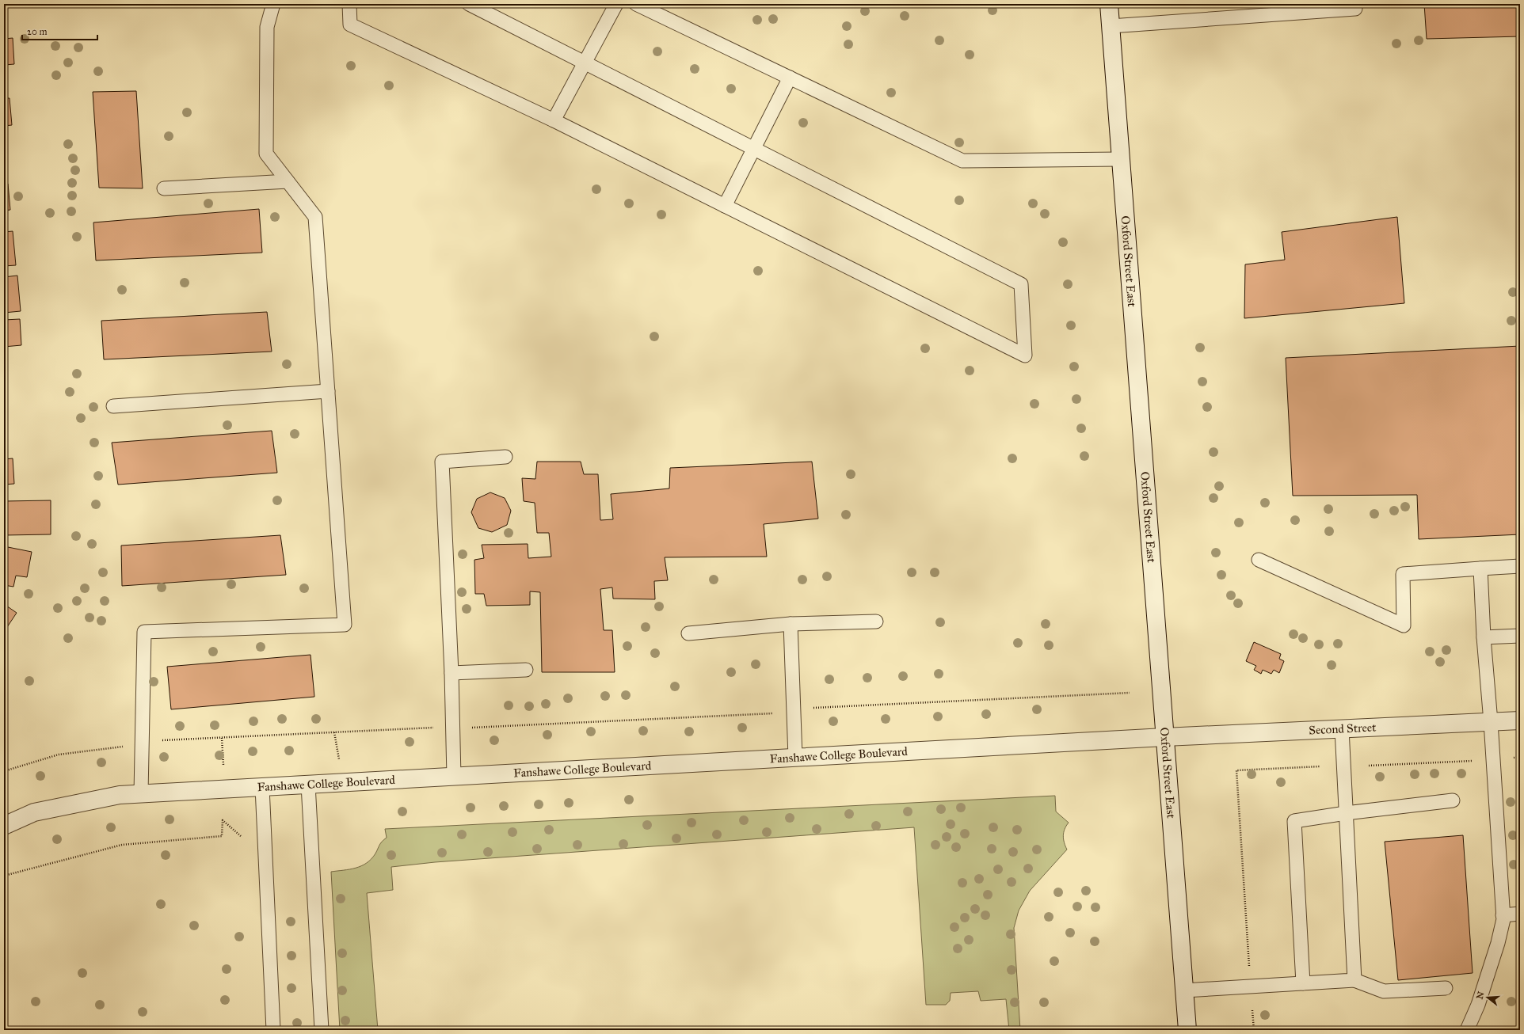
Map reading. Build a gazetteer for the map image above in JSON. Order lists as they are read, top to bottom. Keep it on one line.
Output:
{"streets":{"street":["Oxford Street East","Second Street","Fanshawe College Boulevard"]},"crossings":[["Oxford Street East","Second Street"],["Oxford Street East","Fanshawe College Boulevard"],["Second Street","Fanshawe College Boulevard"]],"scale_bar":"20 m","north":"left"}
